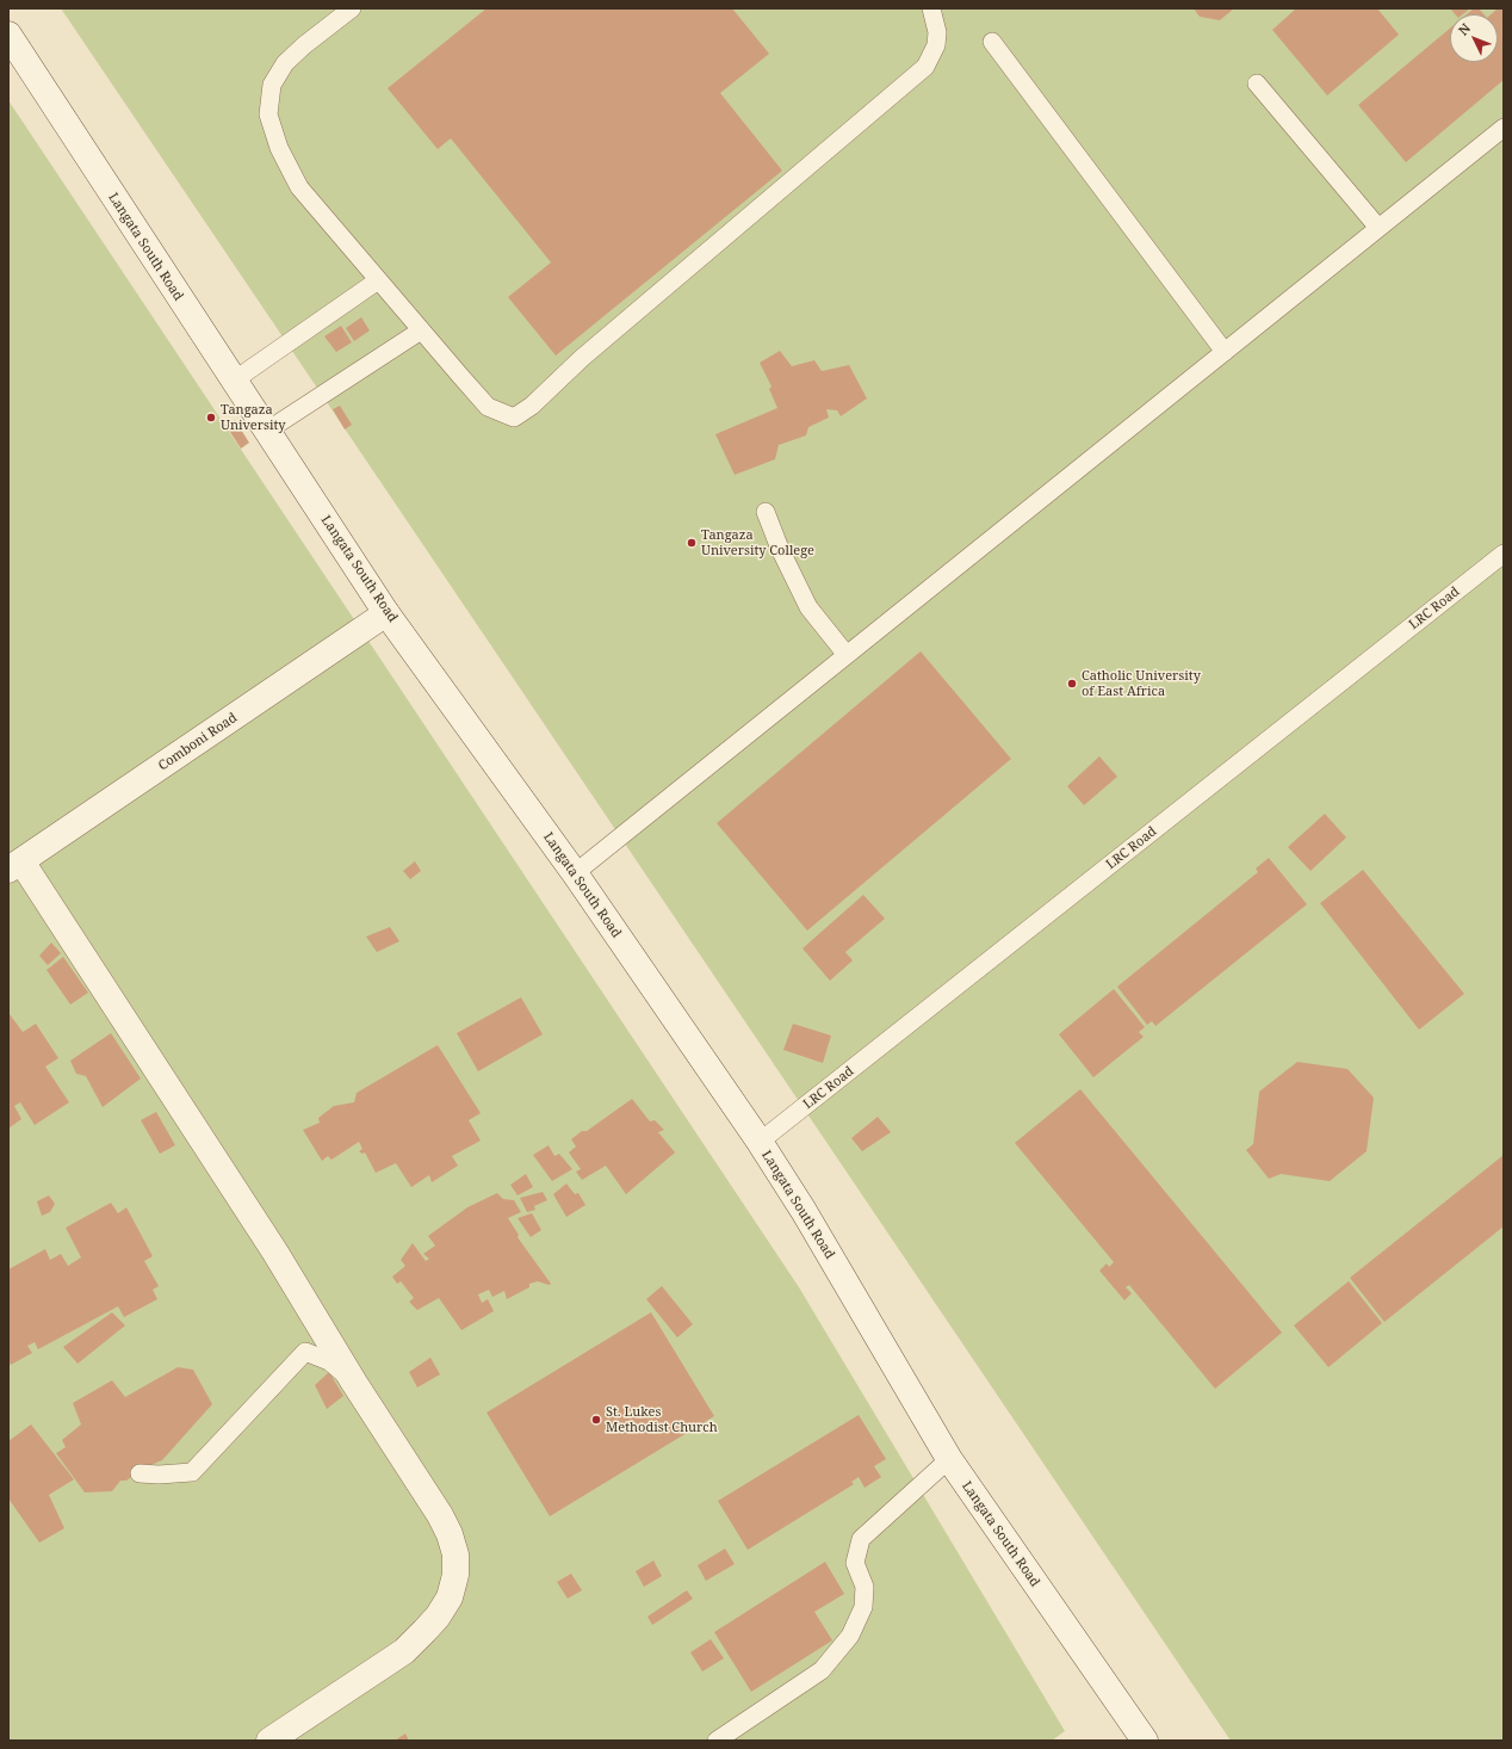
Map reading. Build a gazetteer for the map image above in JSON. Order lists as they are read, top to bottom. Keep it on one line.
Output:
{"streets":{"street":["Langata South Road","Comboni Road"],"lane":["LRC Road"]},"crossings":[["Langata South Road","LRC Road"],["Langata South Road","Comboni Road"]],"places":["Tangaza University","Tangaza University College","Catholic University of East Africa","St. Lukes Methodist Church"],"north":"top left"}
